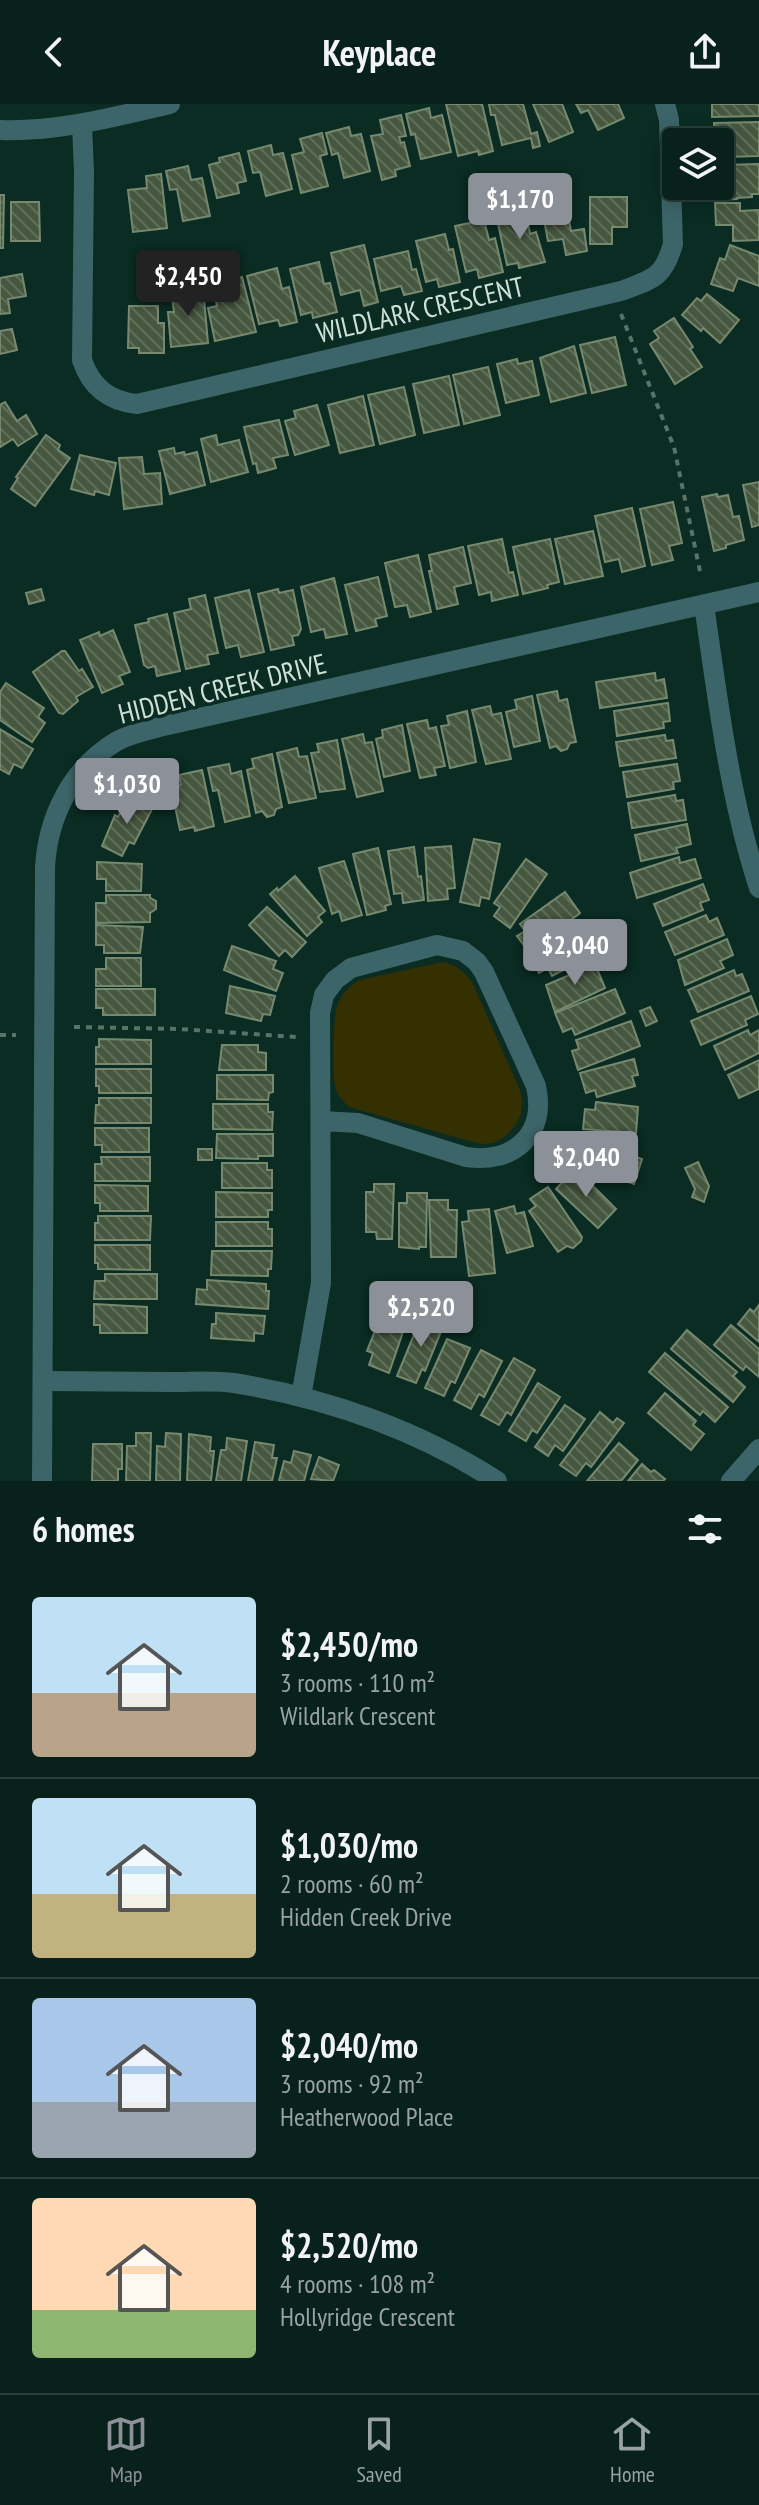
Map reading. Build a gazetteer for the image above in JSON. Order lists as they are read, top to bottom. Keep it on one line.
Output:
{"streets":{"street":["WILDLARK CRESCENT","HIDDEN CREEK DRIVE"]},"page":{"header":"Keyplace","price":["$1,170","$2,450","$1,030","$2,040","$2,040","$2,520"],"heading":"6 homes","list":[{"name":"$2,450/mo","note":"3 rooms · 110 m² · Wildlark Crescent"},{"name":"$1,030/mo","note":"2 rooms · 60 m² · Hidden Creek Drive"},{"name":"$2,040/mo","note":"3 rooms · 92 m² · Heatherwood Place"},{"name":"$2,520/mo","note":"4 rooms · 108 m² · Hollyridge Crescent"}],"tabs":["Map","Saved","Home"]}}
